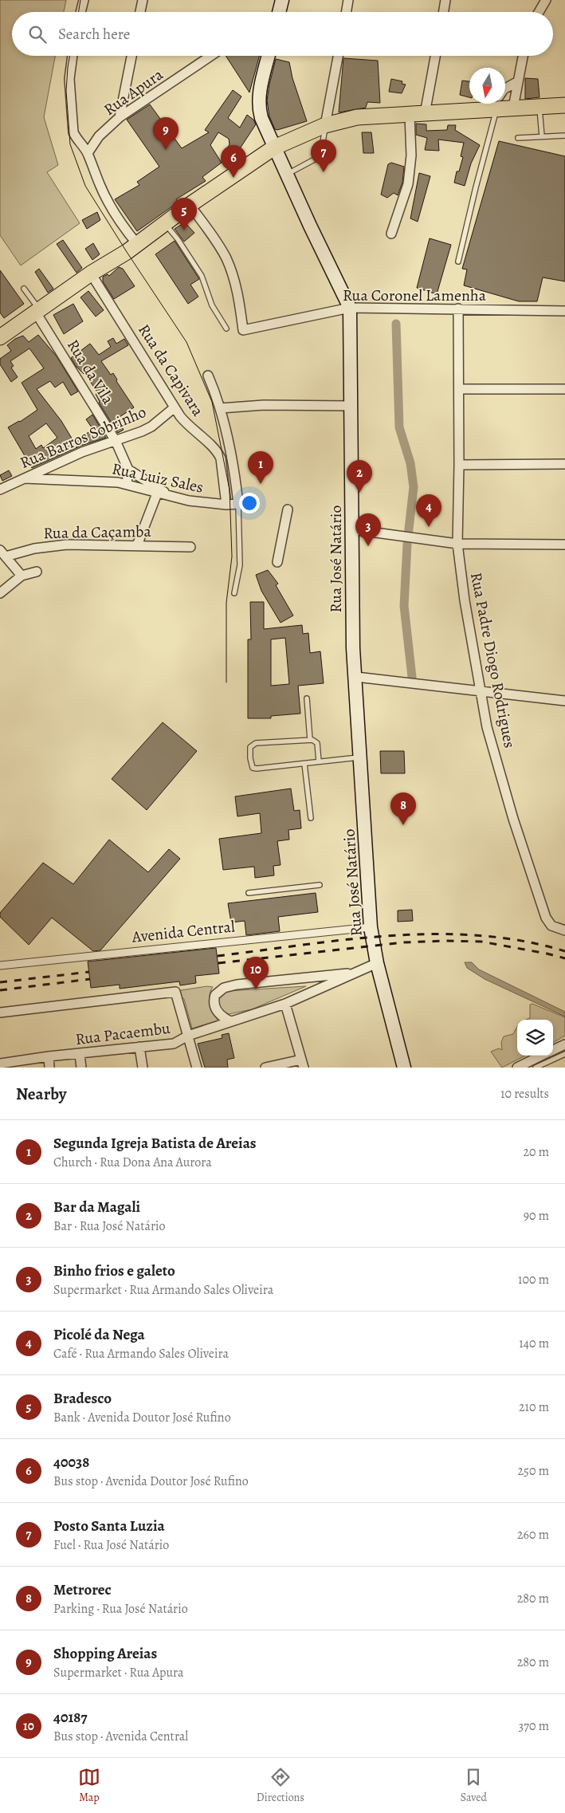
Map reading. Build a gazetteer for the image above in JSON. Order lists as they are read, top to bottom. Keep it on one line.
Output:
{"streets":{"main road":["Rua José Natário"],"street":["Rua Apura","Rua Coronel Lamenha","Rua da Capivara","Rua da Vila","Rua Barros Sobrinho","Rua Luiz Sales","Rua da Caçamba","Rua Padre Diogo Rodrigues","Avenida Central","Rua Pacaembu"]},"crossings":[["Rua Coronel Lamenha","Rua José Natário"],["Rua Coronel Lamenha","Rua Padre Diogo Rodrigues"],["Rua da Capivara","Rua Barros Sobrinho"],["Rua da Capivara","Rua Luiz Sales"],["Rua da Vila","Rua Barros Sobrinho"],["Rua Barros Sobrinho","Rua Luiz Sales"],["Rua José Natário","Avenida Central"],["Rua José Natário","Rua Pacaembu"]],"north":"bottom","page":{"search":"Search here","pins":["9","7","6","5","1","2","4","3","8","10"],"heading":["Nearby","10 results"],"list":[{"mark":"1","name":"Segunda Igreja Batista de Areias","note":"Church · Rua Dona Ana Aurora","value":"20 m"},{"mark":"2","name":"Bar da Magali","note":"Bar · Rua José Natário","value":"90 m"},{"mark":"3","name":"Binho frios e galeto","note":"Supermarket · Rua Armando Sales Oliveira","value":"100 m"},{"mark":"4","name":"Picolé da Nega","note":"Café · Rua Armando Sales Oliveira","value":"140 m"},{"mark":"5","name":"Bradesco","note":"Bank · Avenida Doutor José Rufino","value":"210 m"},{"mark":"6","name":"40038","note":"Bus stop · Avenida Doutor José Rufino","value":"250 m"},{"mark":"7","name":"Posto Santa Luzia","note":"Fuel · Rua José Natário","value":"260 m"},{"mark":"8","name":"Metrorec","note":"Parking · Rua José Natário","value":"280 m"},{"mark":"9","name":"Shopping Areias","note":"Supermarket · Rua Apura","value":"280 m"},{"mark":"10","name":"40187","note":"Bus stop · Avenida Central","value":"370 m"}],"nav":["Map","Directions","Saved"]}}
